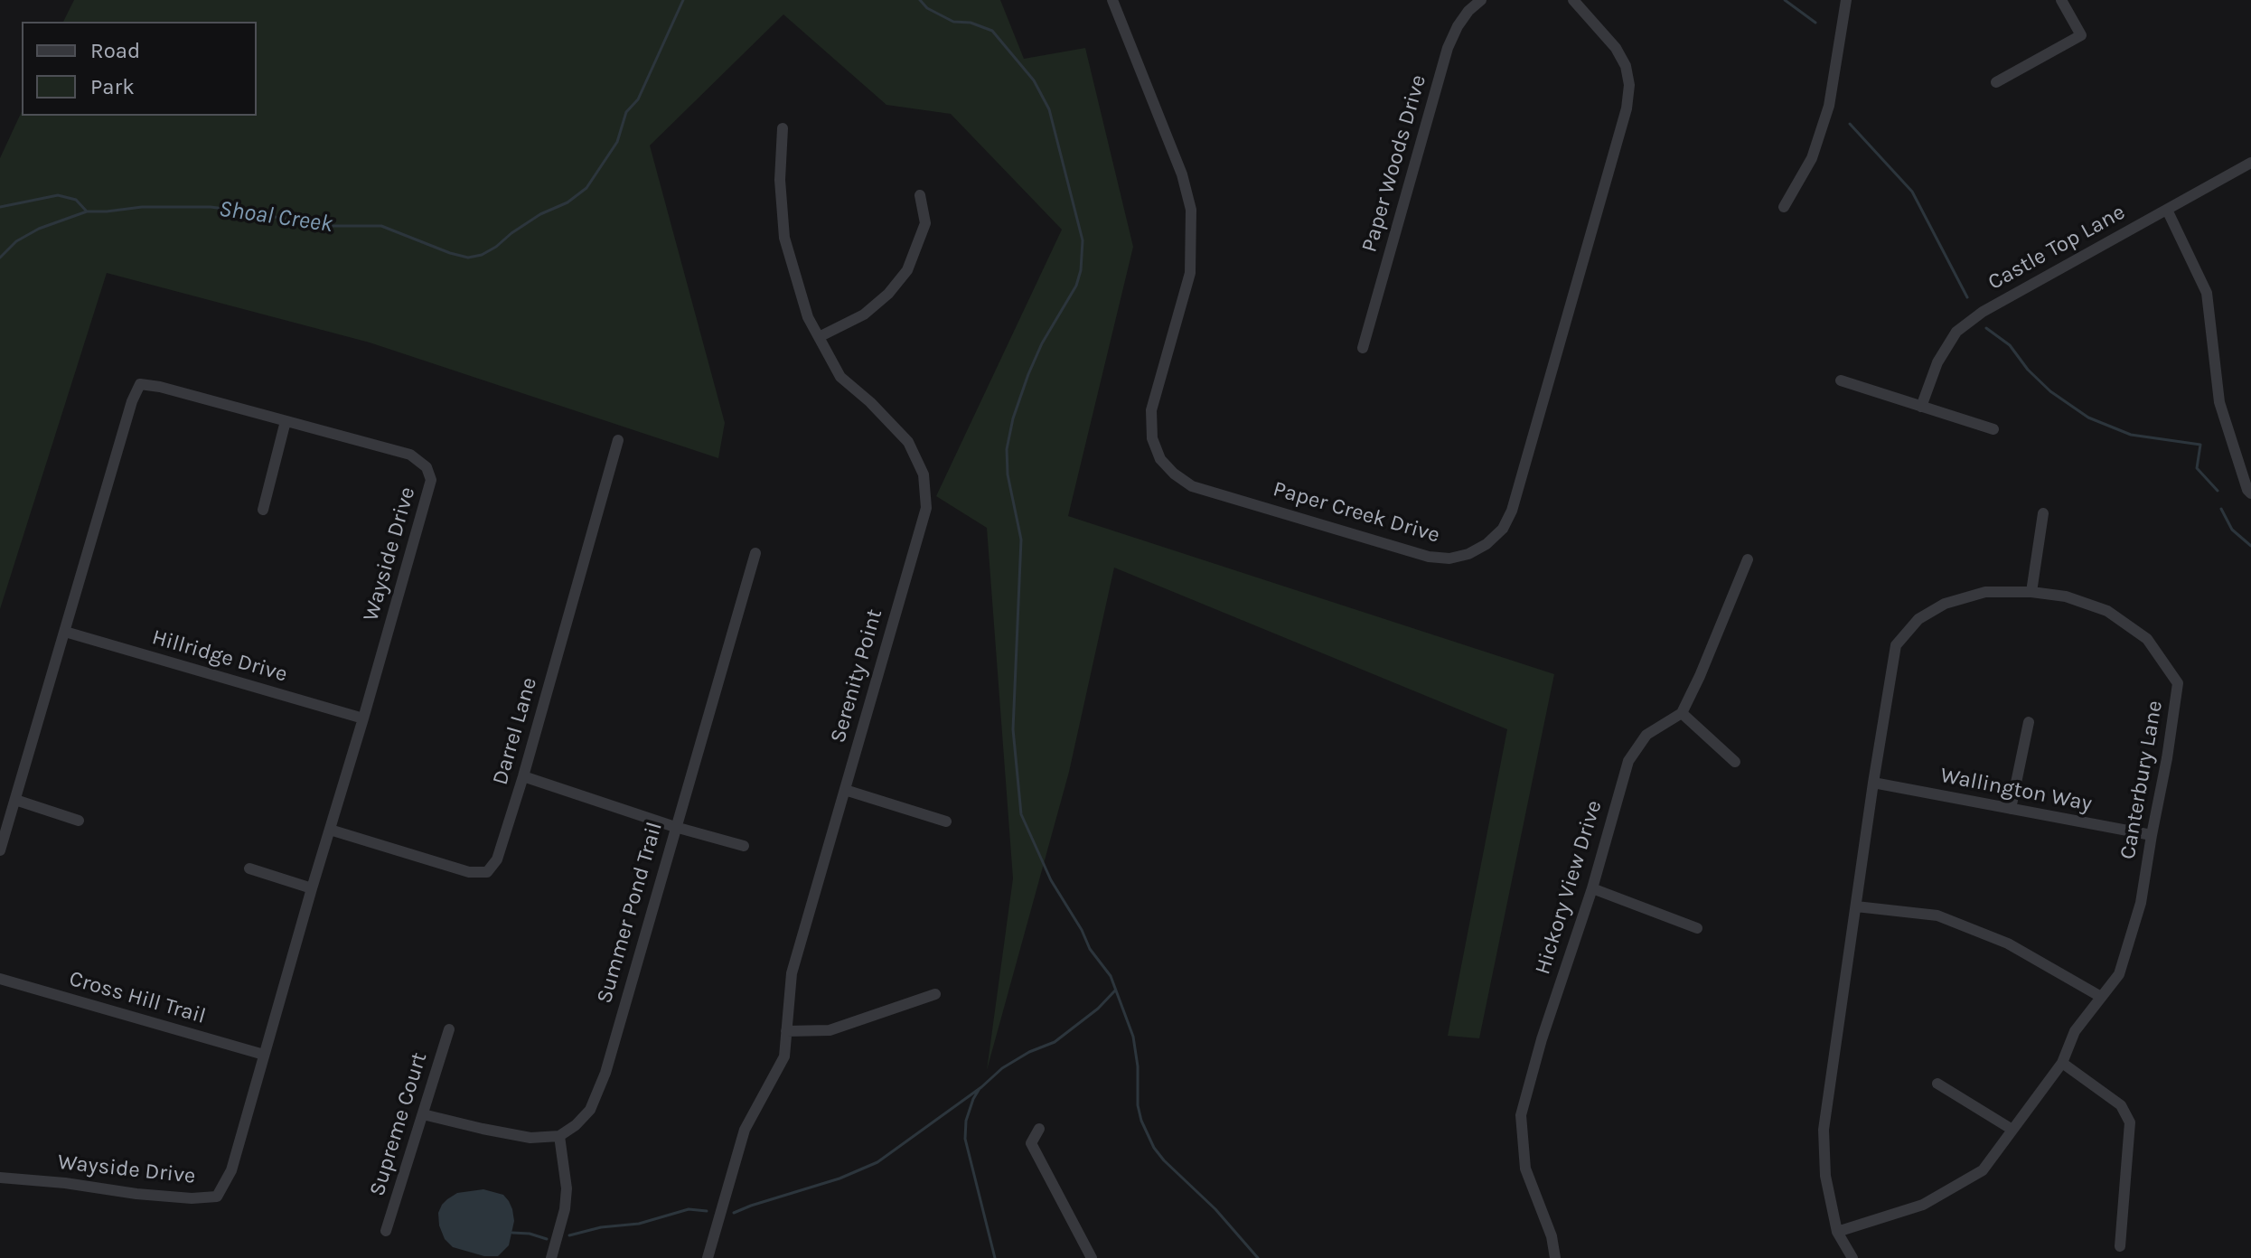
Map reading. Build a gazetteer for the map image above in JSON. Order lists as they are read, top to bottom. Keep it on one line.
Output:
{"streets":{"street":["Paper Woods Drive","Castle Top Lane","Paper Creek Drive","Wayside Drive","Hillridge Drive","Serenity Point","Darrel Lane","Canterbury Lane","Wallington Way","Hickory View Drive","Summer Pond Trail","Cross Hill Trail","Supreme Court"]},"crossings":[["Wayside Drive","Hillridge Drive"],["Wayside Drive","Darrel Lane"],["Wayside Drive","Cross Hill Trail"],["Canterbury Lane","Wallington Way"]],"water":["Shoal Creek"],"legend":["Road","Park"]}
